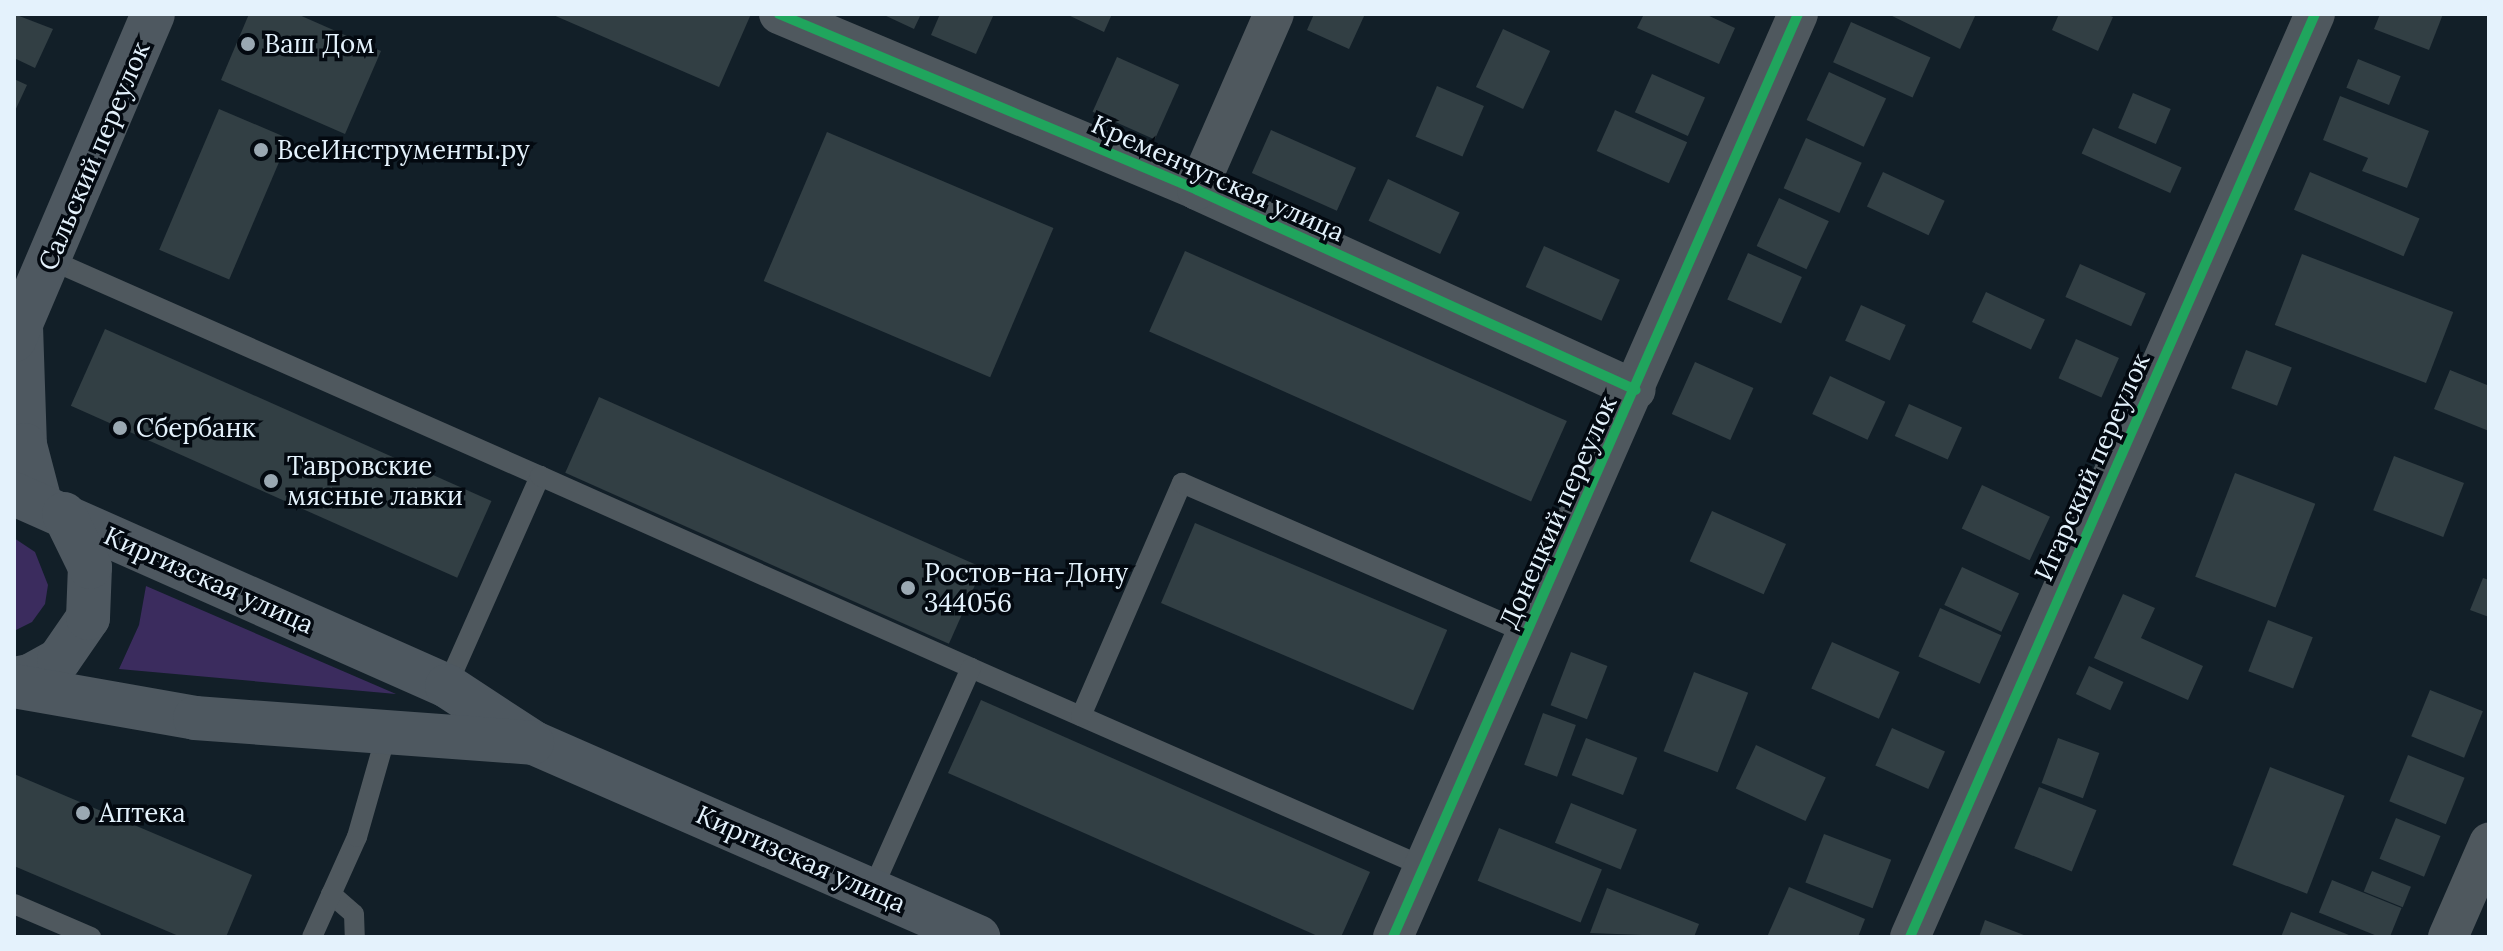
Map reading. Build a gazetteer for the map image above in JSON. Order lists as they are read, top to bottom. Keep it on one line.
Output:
{"streets":{"main road":["Сальский переулок","Киргизская улица"],"street":["Кременчугская улица","Игарский переулок","Донецкий переулок"]},"crossings":[["Кременчугская улица","Донецкий переулок"]],"places":["Ваш Дом","ВсеИнструменты.ру","Сбербанк","Тавровские мясные лавки","Ростов-на-Дону 344056","Аптека"]}
